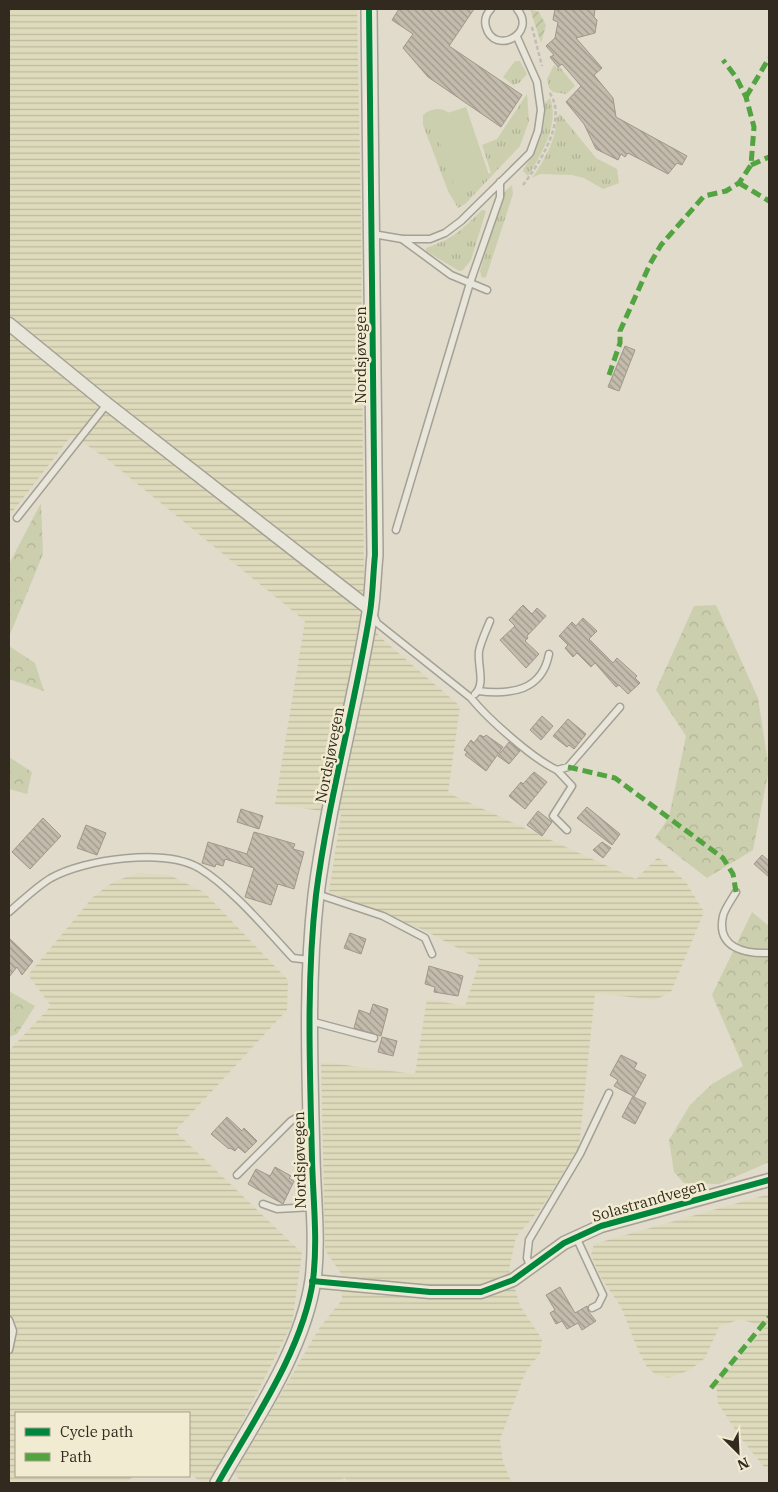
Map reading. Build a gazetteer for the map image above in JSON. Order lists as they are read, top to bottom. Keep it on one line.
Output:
{"streets":{"street":["Nordsjøvegen","Solastrandvegen"]},"crossings":[["Nordsjøvegen","Solastrandvegen"]],"legend":["Cycle path","Path"],"north":"bottom right"}
